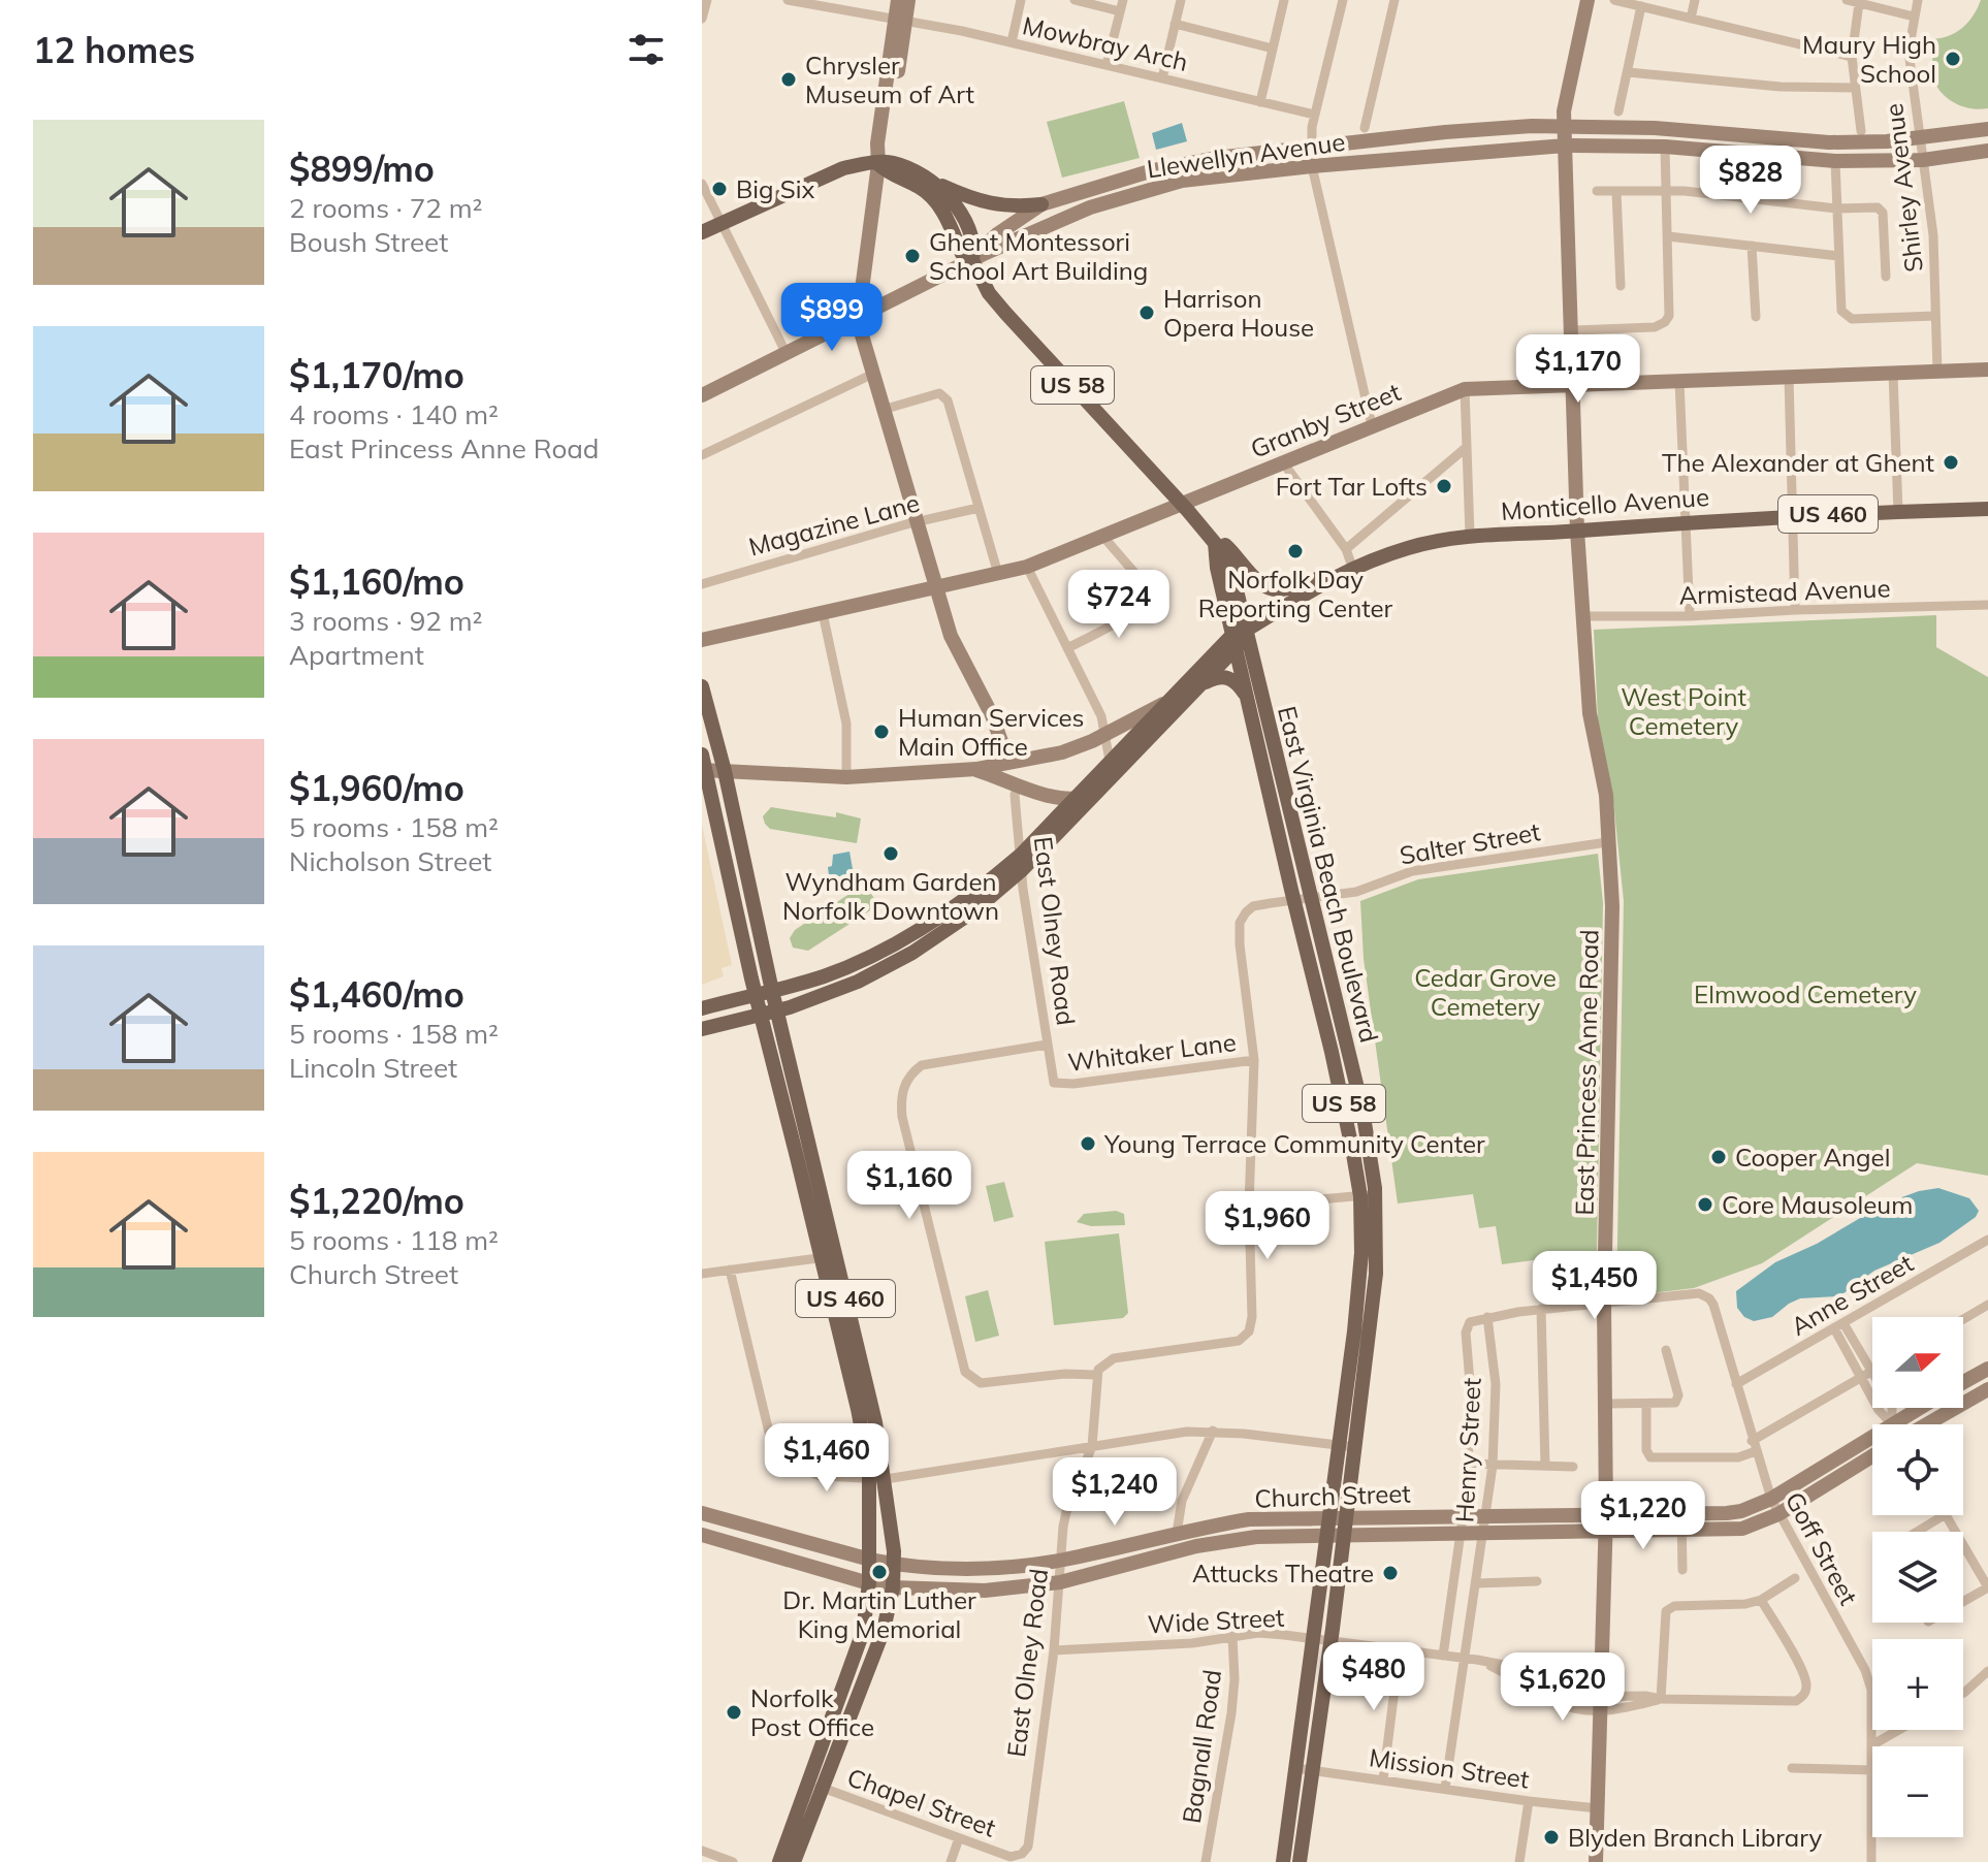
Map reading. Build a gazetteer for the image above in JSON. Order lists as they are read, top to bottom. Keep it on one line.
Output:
{"streets":{"main road":["Llewellyn Avenue","US 58","Granby Street","Monticello Avenue","US 460","East Virginia Beach Boulevard","East Princess Anne Road","Church Street"],"street":["Mowbray Arch","Shirley Avenue","Magazine Lane","Armistead Avenue","Salter Street","East Olney Road","Whitaker Lane","Anne Street","Henry Street","Goff Street","Wide Street","Bagnall Road","Mission Street","Chapel Street"]},"crossings":[["Llewellyn Avenue","Shirley Avenue"],["Llewellyn Avenue","US 58"],["Llewellyn Avenue","East Princess Anne Road"],["Shirley Avenue","Granby Street"],["US 58","Granby Street"],["US 58","East Virginia Beach Boulevard"],["Granby Street","East Virginia Beach Boulevard"],["Granby Street","East Princess Anne Road"],["Monticello Avenue","US 460"],["Monticello Avenue","East Virginia Beach Boulevard"],["Monticello Avenue","East Olney Road"],["Monticello Avenue","East Princess Anne Road"],["US 460","East Olney Road"],["US 460","Church Street"],["US 460","Chapel Street"],["Armistead Avenue","East Princess Anne Road"],["Salter Street","East Virginia Beach Boulevard"],["Salter Street","Whitaker Lane"],["Salter Street","East Princess Anne Road"],["East Virginia Beach Boulevard","Church Street"],["East Virginia Beach Boulevard","Wide Street"],["East Virginia Beach Boulevard","Mission Street"],["East Olney Road","Whitaker Lane"],["East Olney Road","Church Street"],["East Olney Road","Wide Street"],["East Olney Road","Chapel Street"],["East Princess Anne Road","Church Street"],["East Princess Anne Road","Goff Street"],["East Princess Anne Road","Wide Street"],["East Princess Anne Road","Mission Street"],["Anne Street","Goff Street"],["Henry Street","Church Street"],["Henry Street","Wide Street"],["Henry Street","Mission Street"],["Church Street","Goff Street"],["Wide Street","Bagnall Road"]],"parks":["West Point Cemetery","Cedar Grove Cemetery","Elmwood Cemetery"],"places":["Maury High School","Chrysler Museum of Art","Big Six","Ghent Montessori School Art Building","Harrison Opera House","The Alexander at Ghent","Fort Tar Lofts","Norfolk Day Reporting Center","Human Services Main Office","Wyndham Garden Norfolk Downtown","Young Terrace Community Center","Cooper Angel","Core Mausoleum","Dr. Martin Luther King Memorial","Attucks Theatre","Norfolk Post Office","Blyden Branch Library"],"north":"right","page":{"heading":"12 homes","list":[{"name":"$899/mo","note":"2 rooms · 72 m² · Boush Street"},{"name":"$1,170/mo","note":"4 rooms · 140 m² · East Princess Anne Road"},{"name":"$1,160/mo","note":"3 rooms · 92 m² · Apartment"},{"name":"$1,960/mo","note":"5 rooms · 158 m² · Nicholson Street"},{"name":"$1,460/mo","note":"5 rooms · 158 m² · Lincoln Street"},{"name":"$1,220/mo","note":"5 rooms · 118 m² · Church Street"}],"price":["$828","$899","$1,170","$724","$1,160","$1,960","$1,450","$1,460","$1,240","$1,220","$480","$1,620"],"map_buttons":["+","−"]}}
